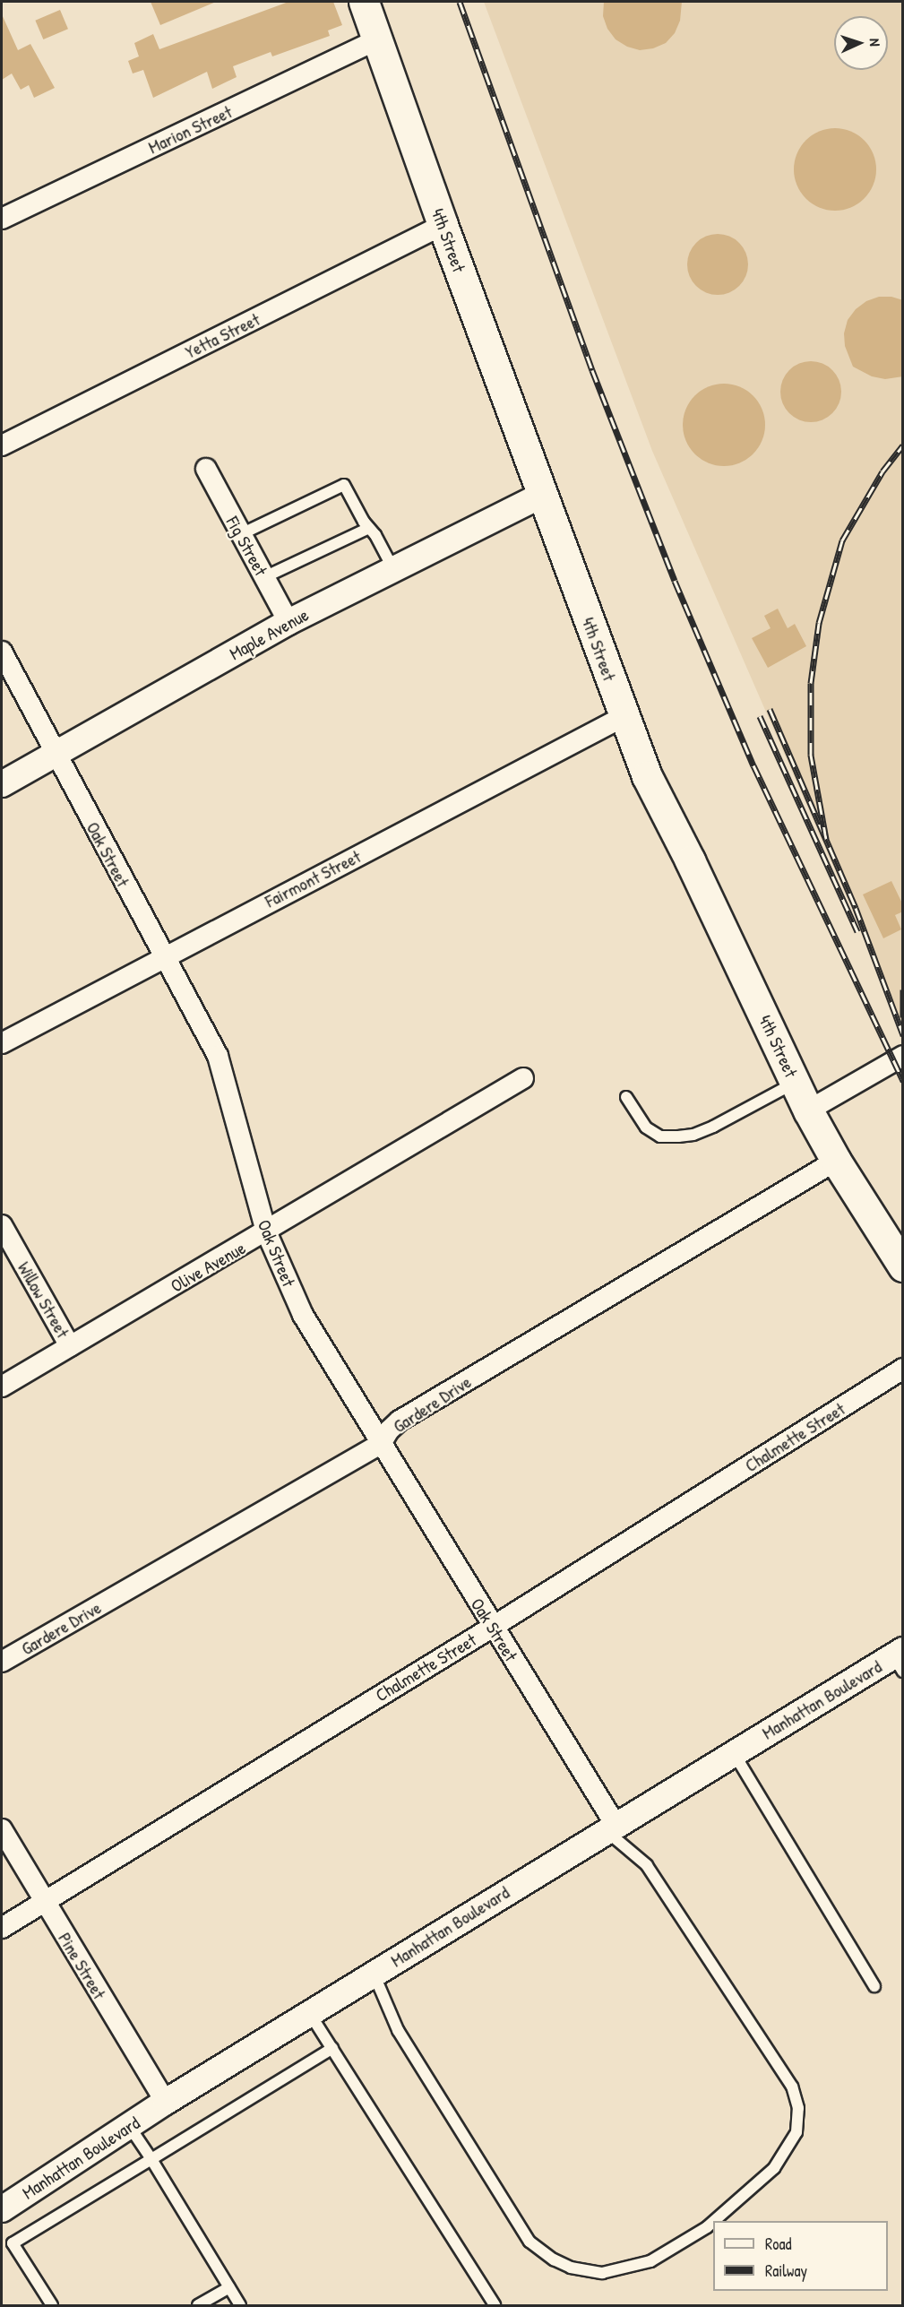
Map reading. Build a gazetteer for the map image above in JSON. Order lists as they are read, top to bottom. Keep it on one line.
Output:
{"streets":{"main road":["4th Street"],"street":["Marion Street","Yetta Street","Fig Street","Maple Avenue","Oak Street","Fairmont Street","Olive Avenue","Willow Street","Gardere Drive","Chalmette Street","Manhattan Boulevard","Pine Street"]},"crossings":[["Marion Street","4th Street"],["4th Street","Yetta Street"],["4th Street","Maple Avenue"],["4th Street","Fairmont Street"],["4th Street","Gardere Drive"],["Fig Street","Maple Avenue"],["Maple Avenue","Oak Street"],["Oak Street","Fairmont Street"],["Oak Street","Olive Avenue"],["Oak Street","Gardere Drive"],["Oak Street","Chalmette Street"],["Oak Street","Manhattan Boulevard"],["Olive Avenue","Willow Street"],["Chalmette Street","Pine Street"],["Manhattan Boulevard","Pine Street"]],"legend":["Road","Railway"],"north":"right"}
